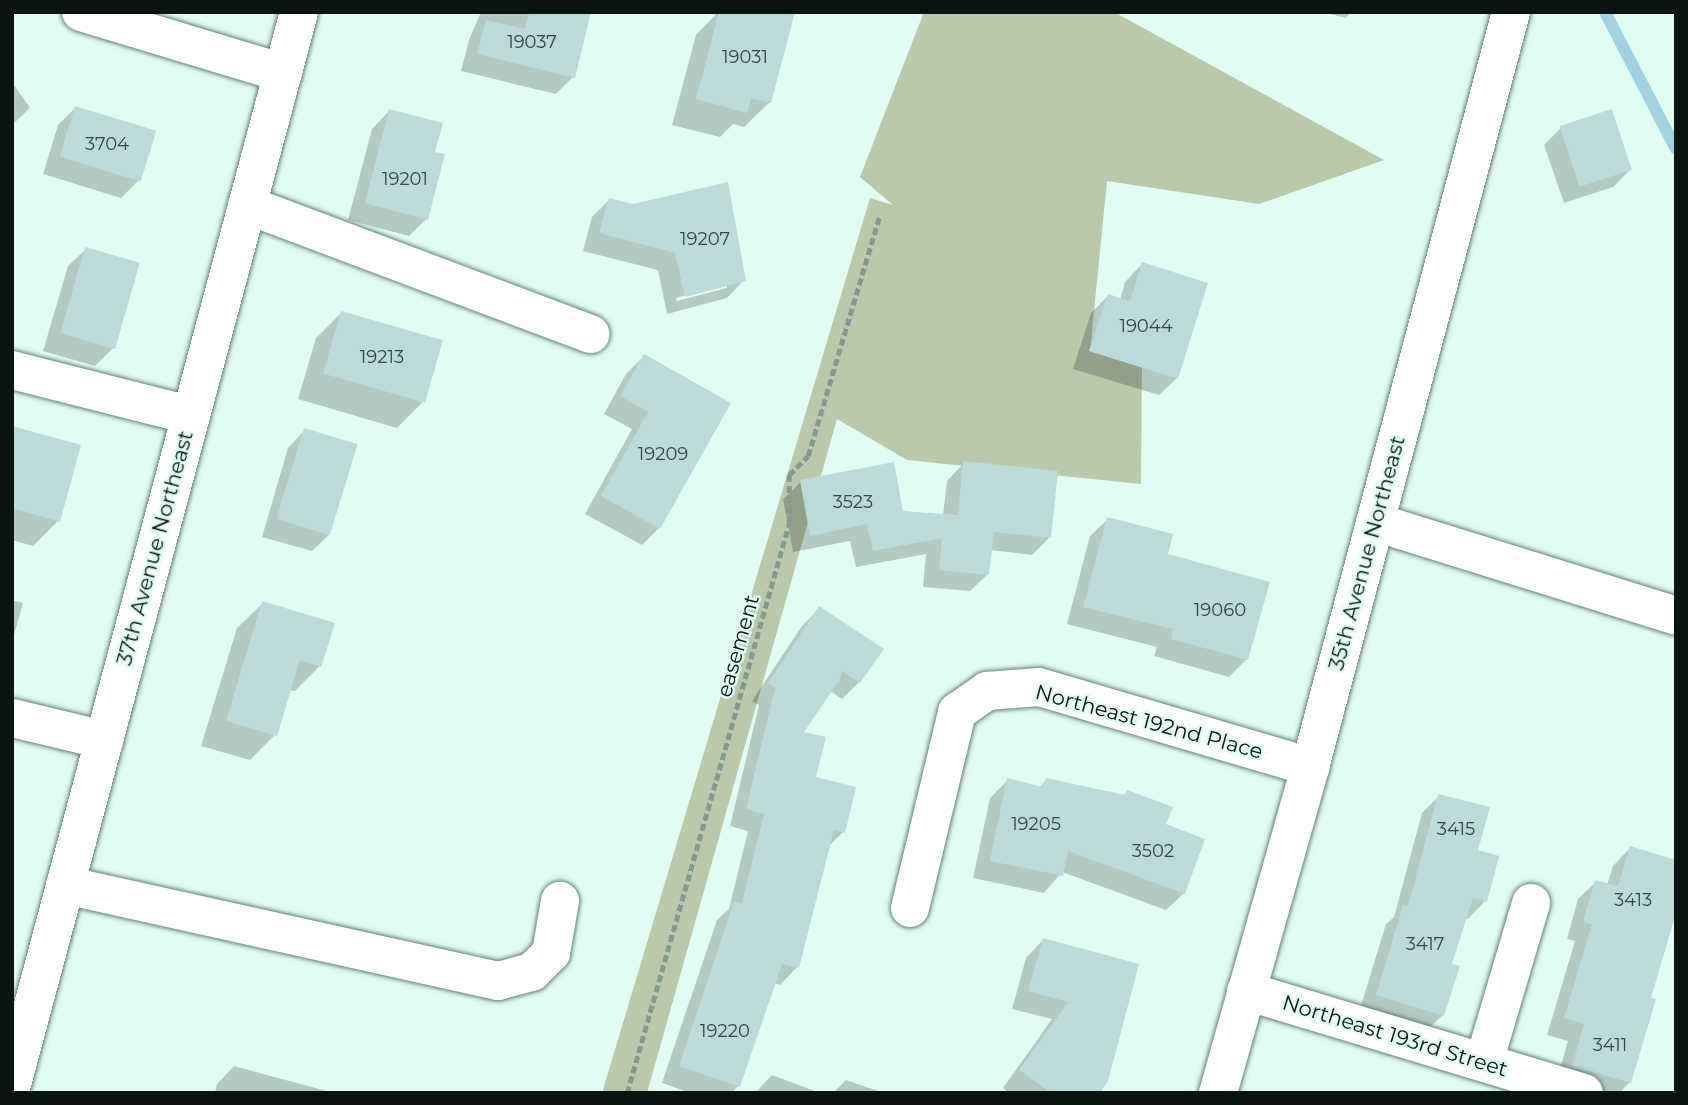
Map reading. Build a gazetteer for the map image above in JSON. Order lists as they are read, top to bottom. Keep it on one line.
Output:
{"streets":{"street":["37th Avenue Northeast","35th Avenue Northeast","Northeast 192nd Place","Northeast 193rd Street"],"path":["easement"]},"crossings":[["35th Avenue Northeast","Northeast 192nd Place"],["35th Avenue Northeast","Northeast 193rd Street"]],"house_numbers":["19037","19031","3704","19201","19207","19044","19213","19209","3523","19060","19205","3415","3502","3413","3417","19220","3411"]}
